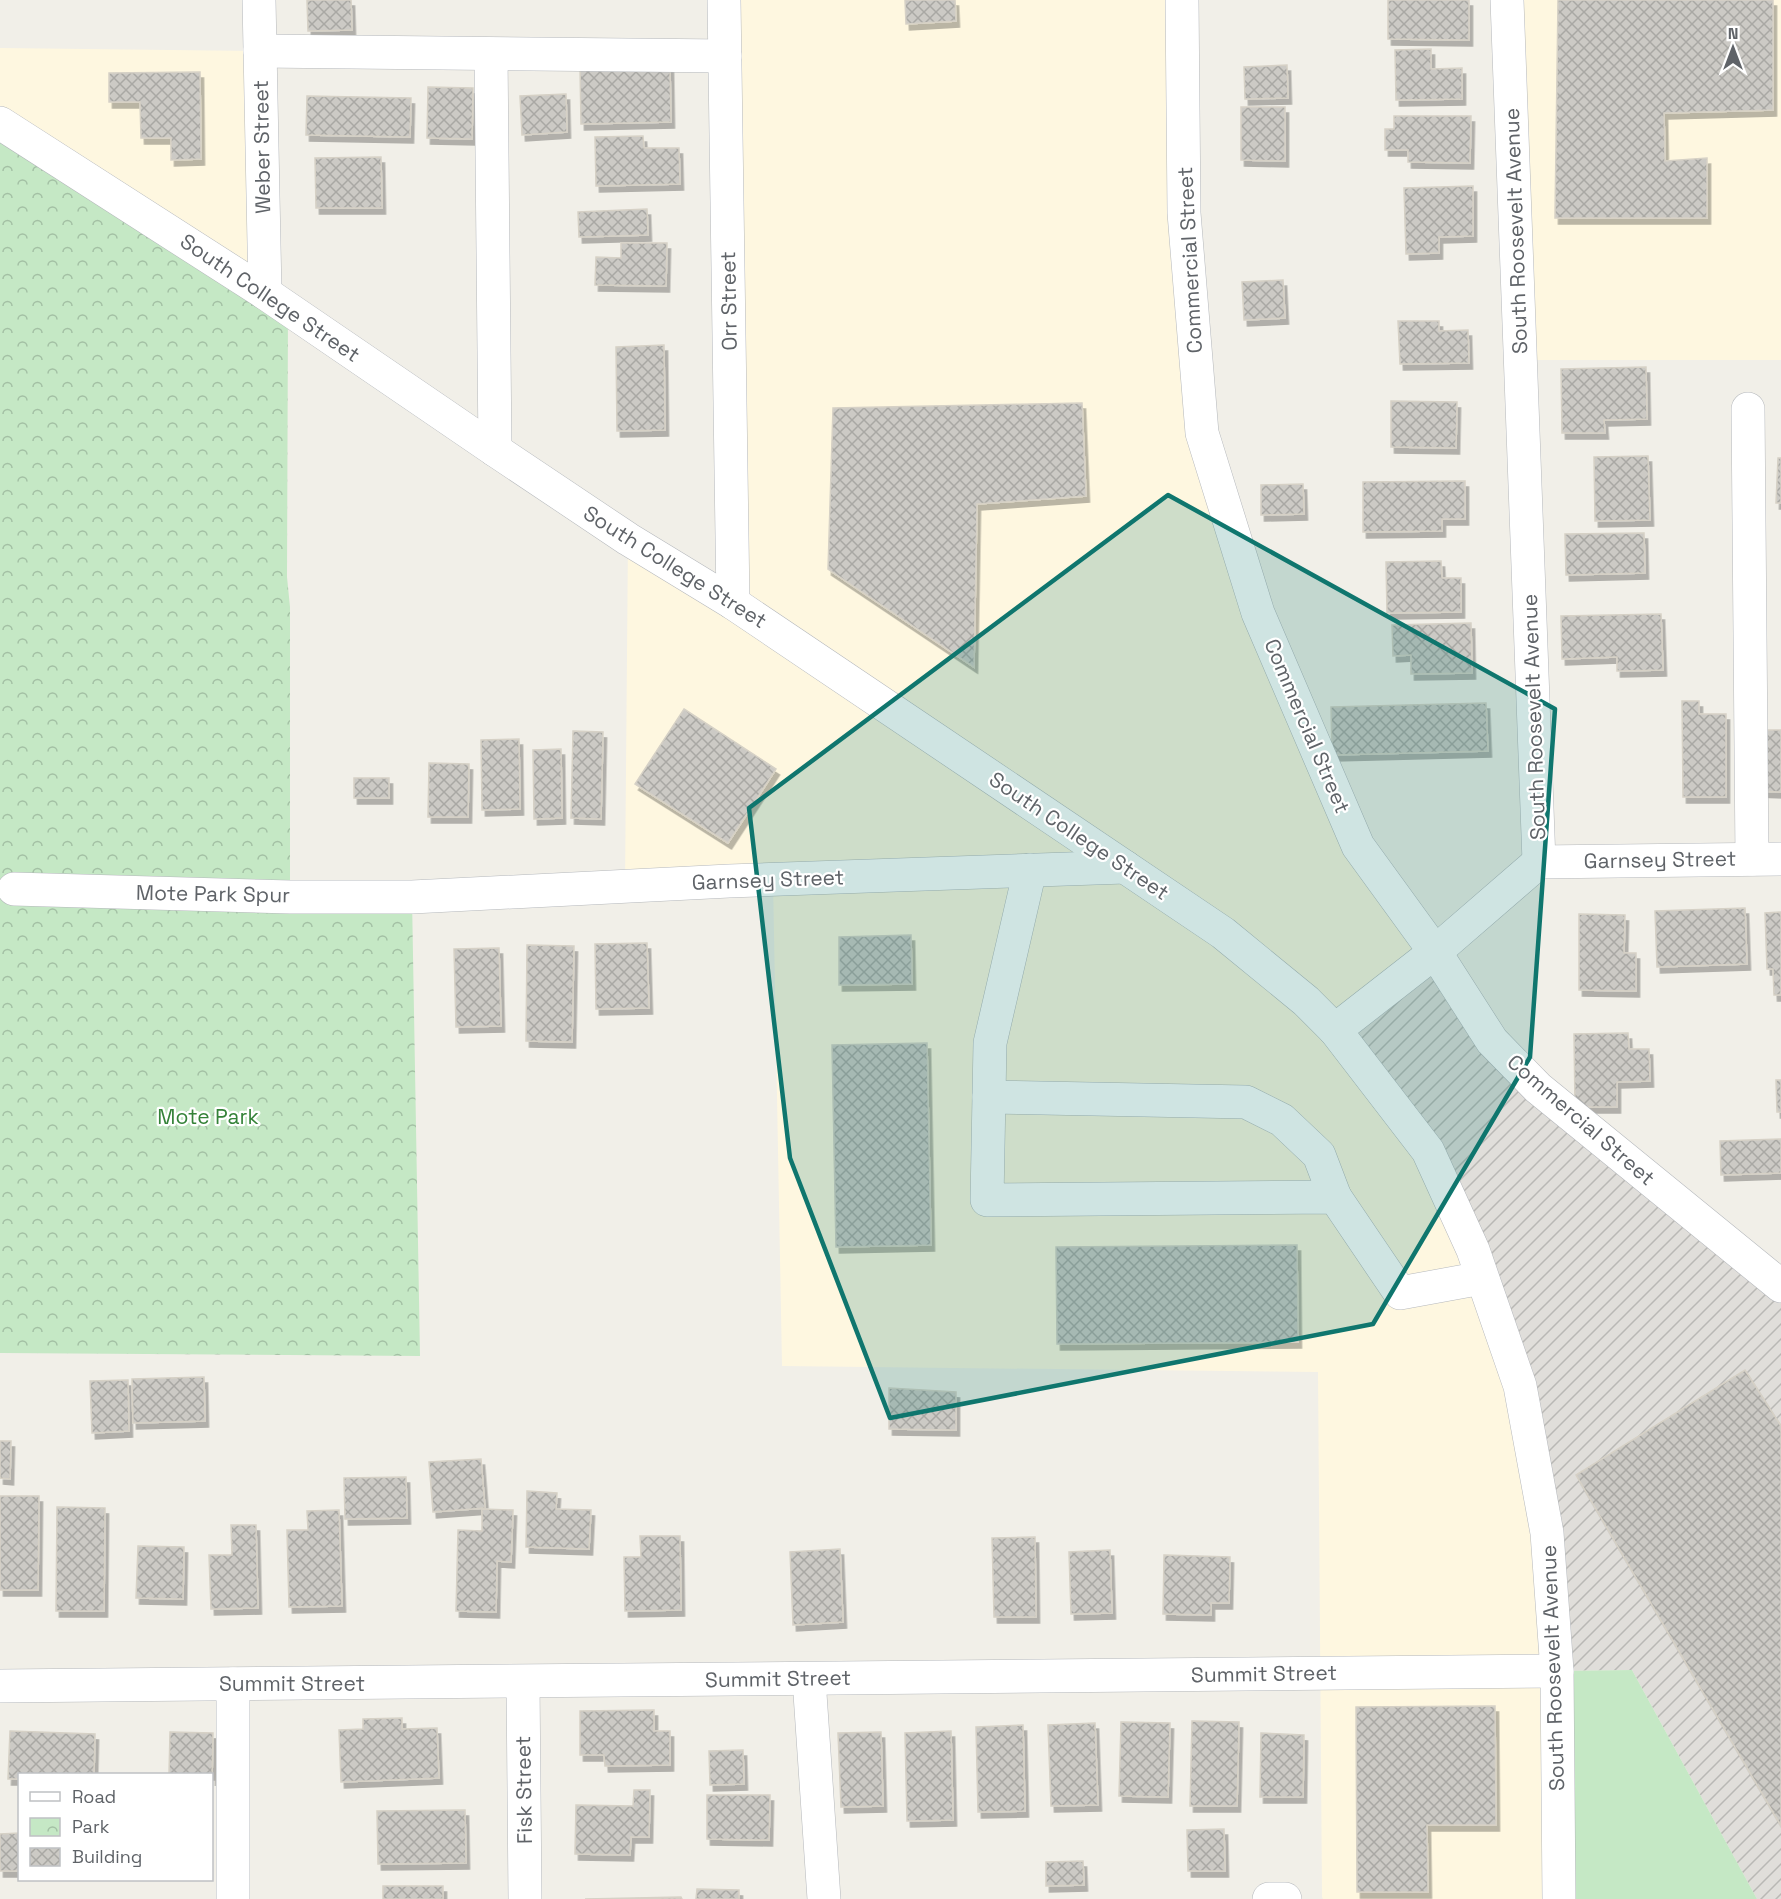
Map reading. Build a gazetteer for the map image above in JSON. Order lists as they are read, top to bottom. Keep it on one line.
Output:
{"streets":{"street":["Weber Street","South Roosevelt Avenue","Commercial Street","South College Street","Orr Street","Garnsey Street","Mote Park Spur","Summit Street","Fisk Street"]},"crossings":[["Weber Street","South College Street"],["South Roosevelt Avenue","Commercial Street"],["South Roosevelt Avenue","South College Street"],["South Roosevelt Avenue","Garnsey Street"],["South Roosevelt Avenue","Summit Street"],["South College Street","Orr Street"],["South College Street","Garnsey Street"],["Garnsey Street","Mote Park Spur"],["Summit Street","Fisk Street"]],"parks":["Mote Park"],"legend":["Road","Park","Building"],"north":"top"}
